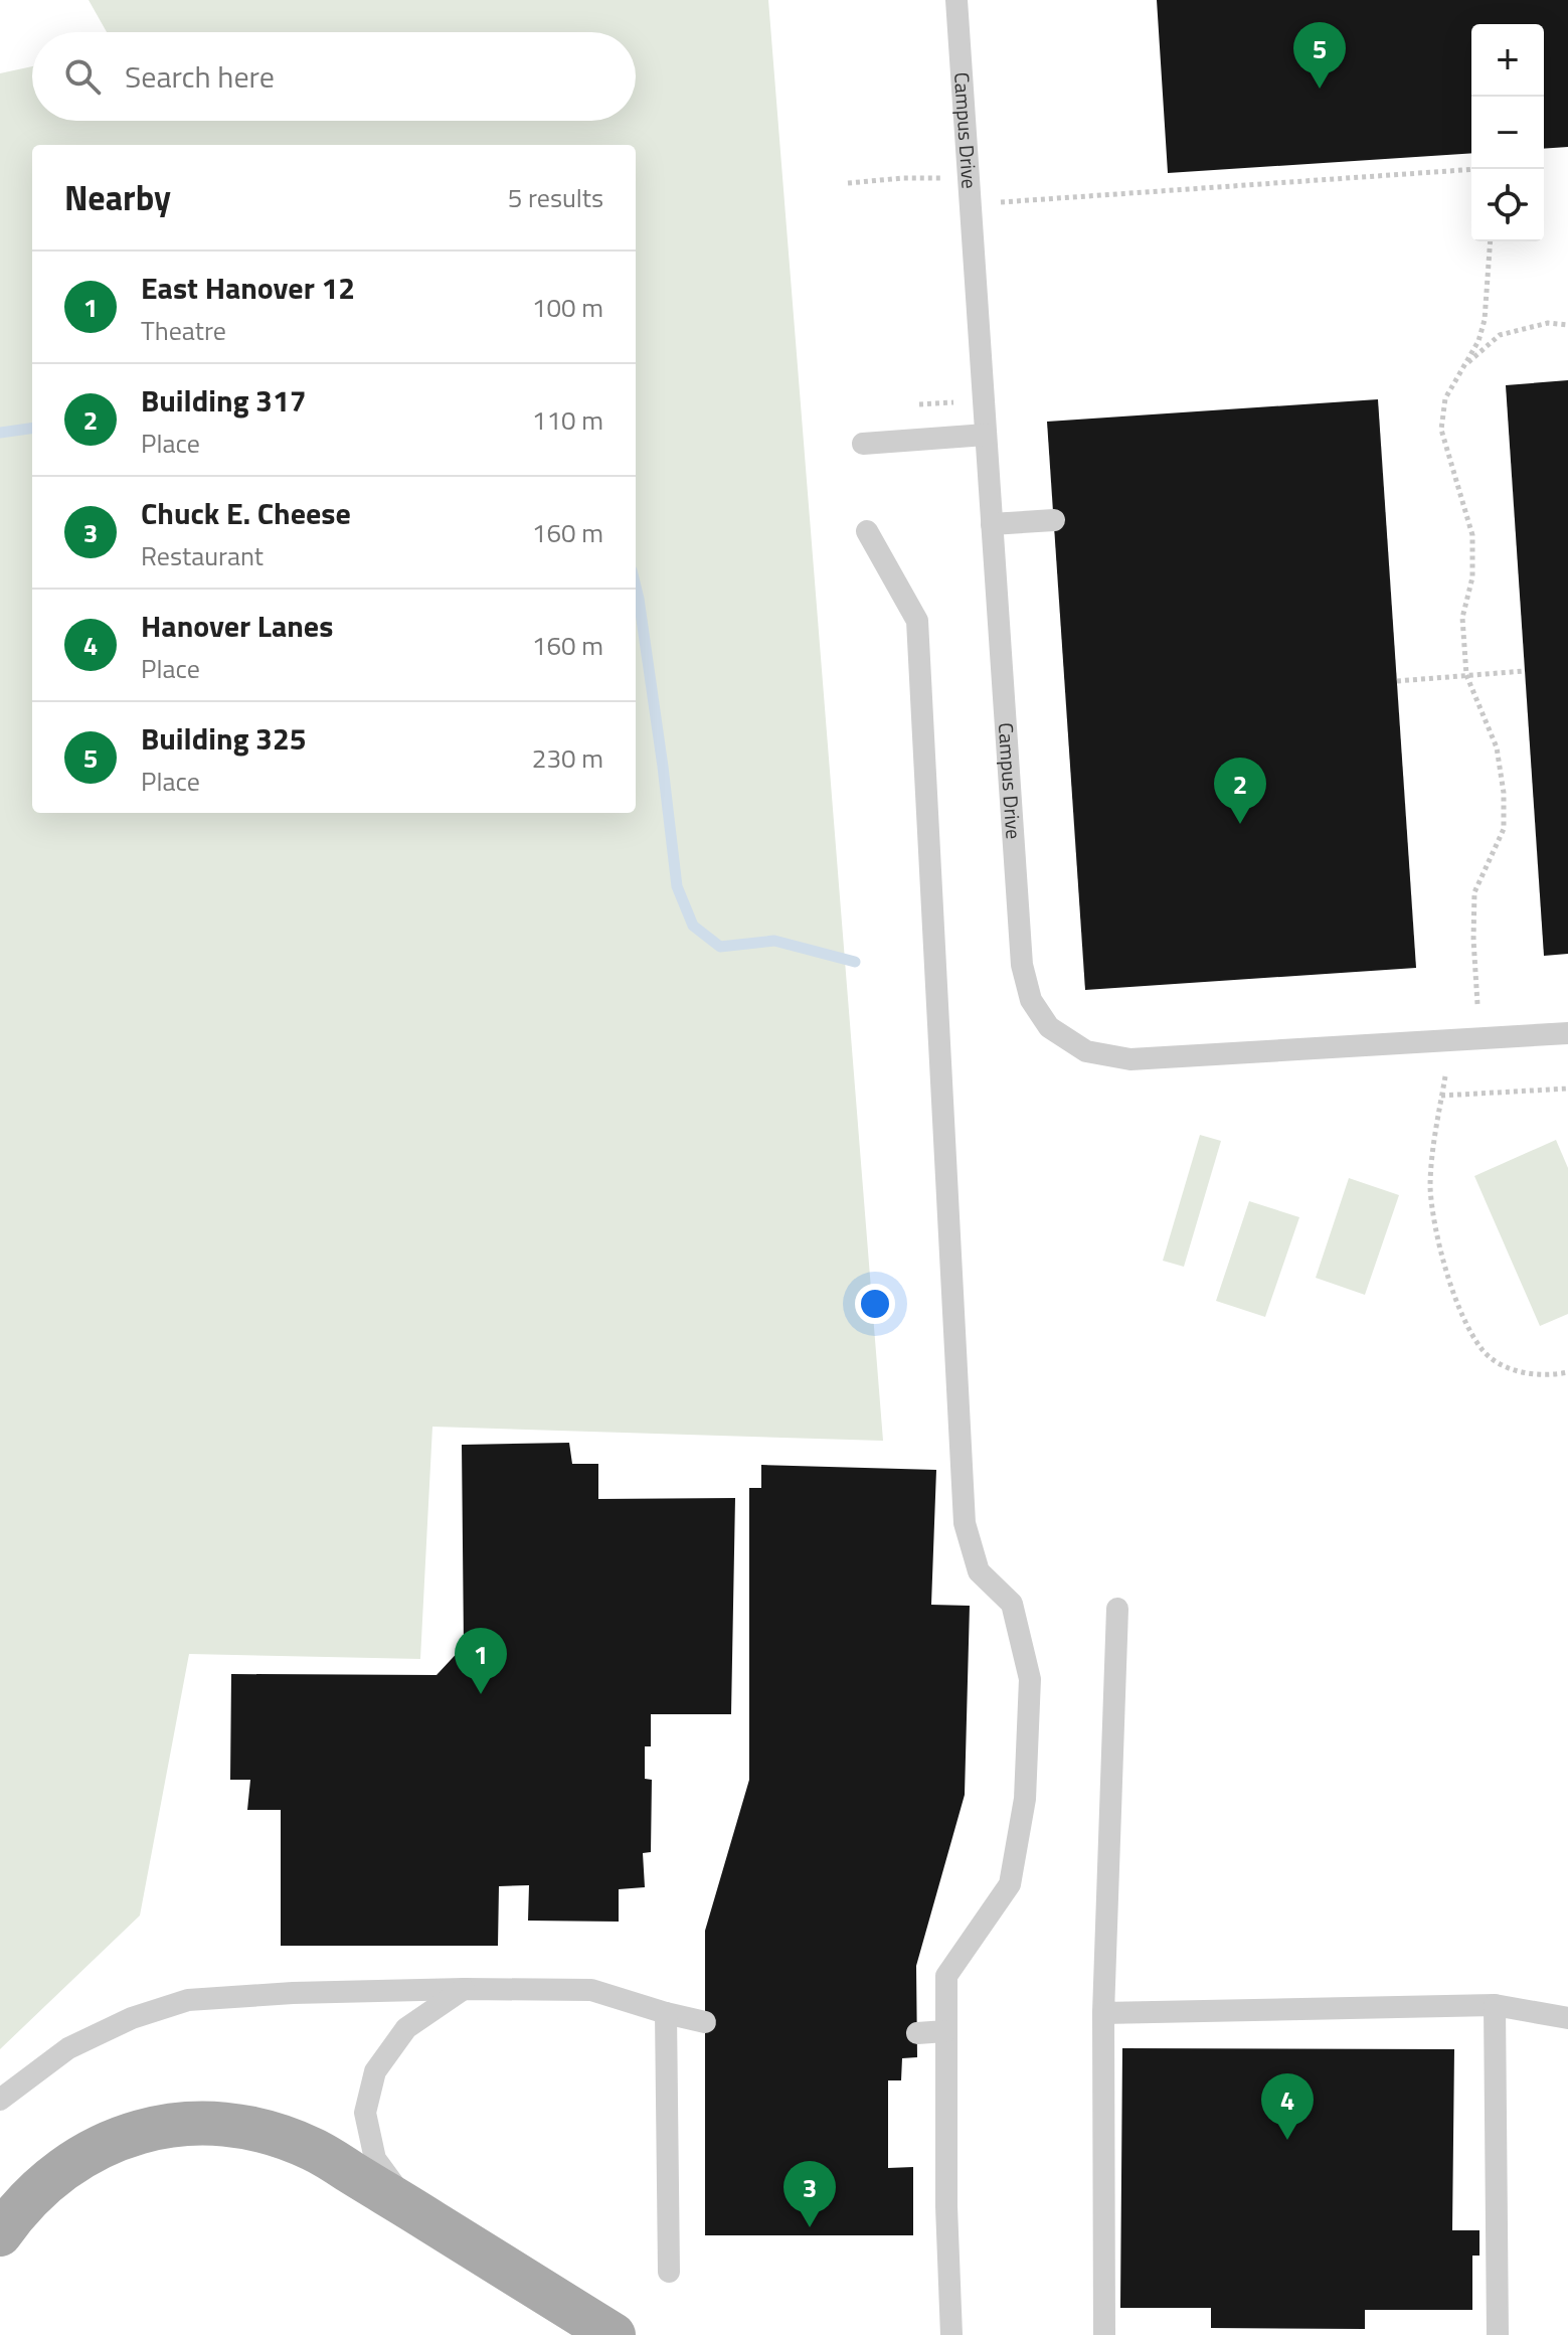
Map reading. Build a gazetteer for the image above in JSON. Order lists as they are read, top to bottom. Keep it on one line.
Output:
{"streets":{"lane":["Campus Drive"]},"page":{"pins":["5","2","1","4","3"],"map_buttons":["+","−"],"search":"Search here","heading":["Nearby","5 results"],"list":[{"mark":"1","name":"East Hanover 12","note":"Theatre","value":"100 m"},{"mark":"2","name":"Building 317","note":"Place","value":"110 m"},{"mark":"3","name":"Chuck E. Cheese","note":"Restaurant","value":"160 m"},{"mark":"4","name":"Hanover Lanes","note":"Place","value":"160 m"},{"mark":"5","name":"Building 325","note":"Place","value":"230 m"}]}}
